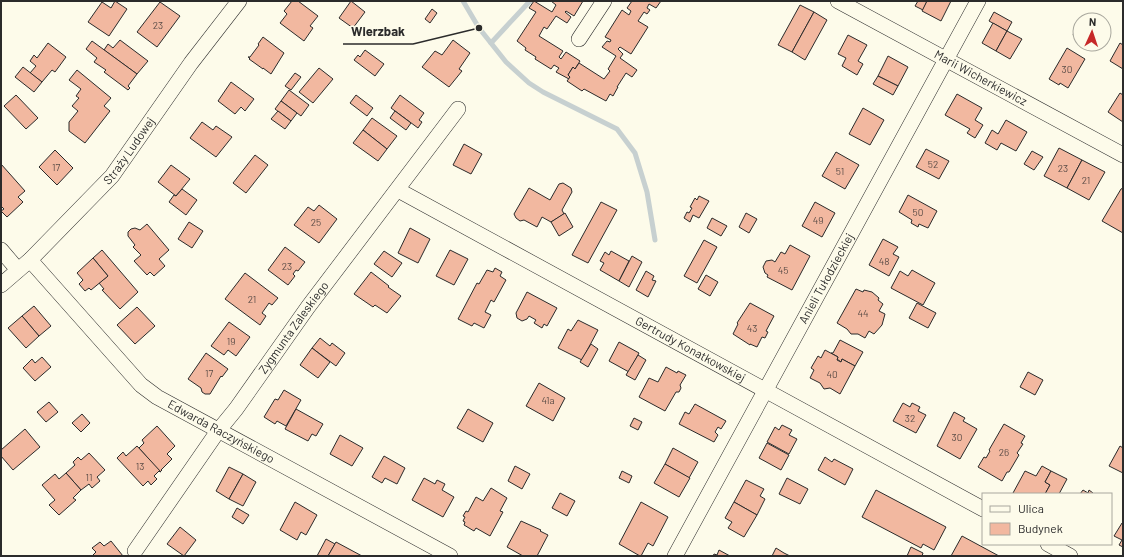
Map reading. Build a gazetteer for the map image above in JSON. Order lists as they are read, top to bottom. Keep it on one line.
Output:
{"streets":{"street":["Marii Wicherkiewicz","Straży Ludowej","Anieli Tułodzieckiej","Zygmunta Zaleskiego","Gertrudy Konatkowskiej","Edwarda Raczyńskiego"]},"crossings":[["Marii Wicherkiewicz","Anieli Tułodzieckiej"],["Straży Ludowej","Edwarda Raczyńskiego"],["Anieli Tułodzieckiej","Gertrudy Konatkowskiej"],["Zygmunta Zaleskiego","Gertrudy Konatkowskiej"],["Zygmunta Zaleskiego","Edwarda Raczyńskiego"]],"places":["Wierzbak"],"house_numbers":["23","30","52","17","23","51","21","50","49","25","48","23","45","21","44","43","19","17","40","41a","32","30","26","13","11"],"legend":["Ulica","Budynek"],"north":"top"}
